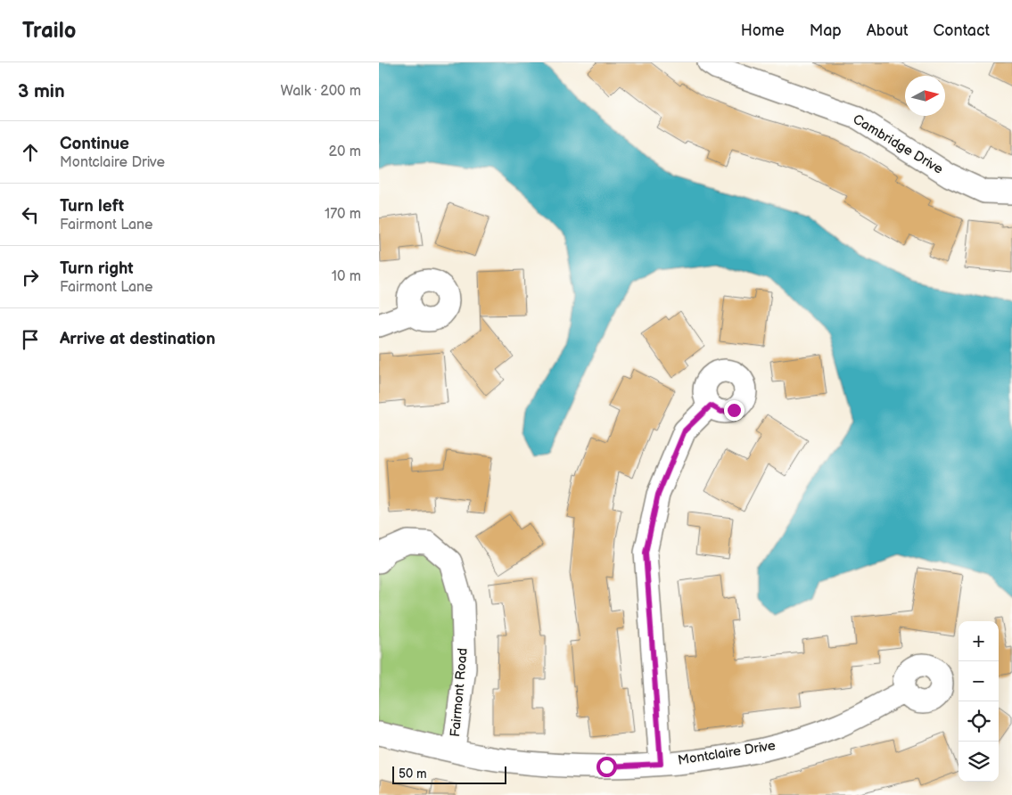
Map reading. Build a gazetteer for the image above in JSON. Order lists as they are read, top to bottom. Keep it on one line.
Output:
{"streets":{"street":["Cambridge Drive","Fairmont Road","Montclaire Drive"]},"crossings":[["Fairmont Road","Montclaire Drive"]],"scale_bar":"50 m","north":"right","page":{"header":"Trailo","nav":["Home","Map","About","Contact"],"heading":["3 min","Walk · 200 m"],"list":[["Continue","Montclaire Drive","20 m"],["Turn left","Fairmont Lane","170 m"],["Turn right","Fairmont Lane","10 m"],"Arrive at destination"],"map_buttons":["+","−"],"scale":"50 m"}}
